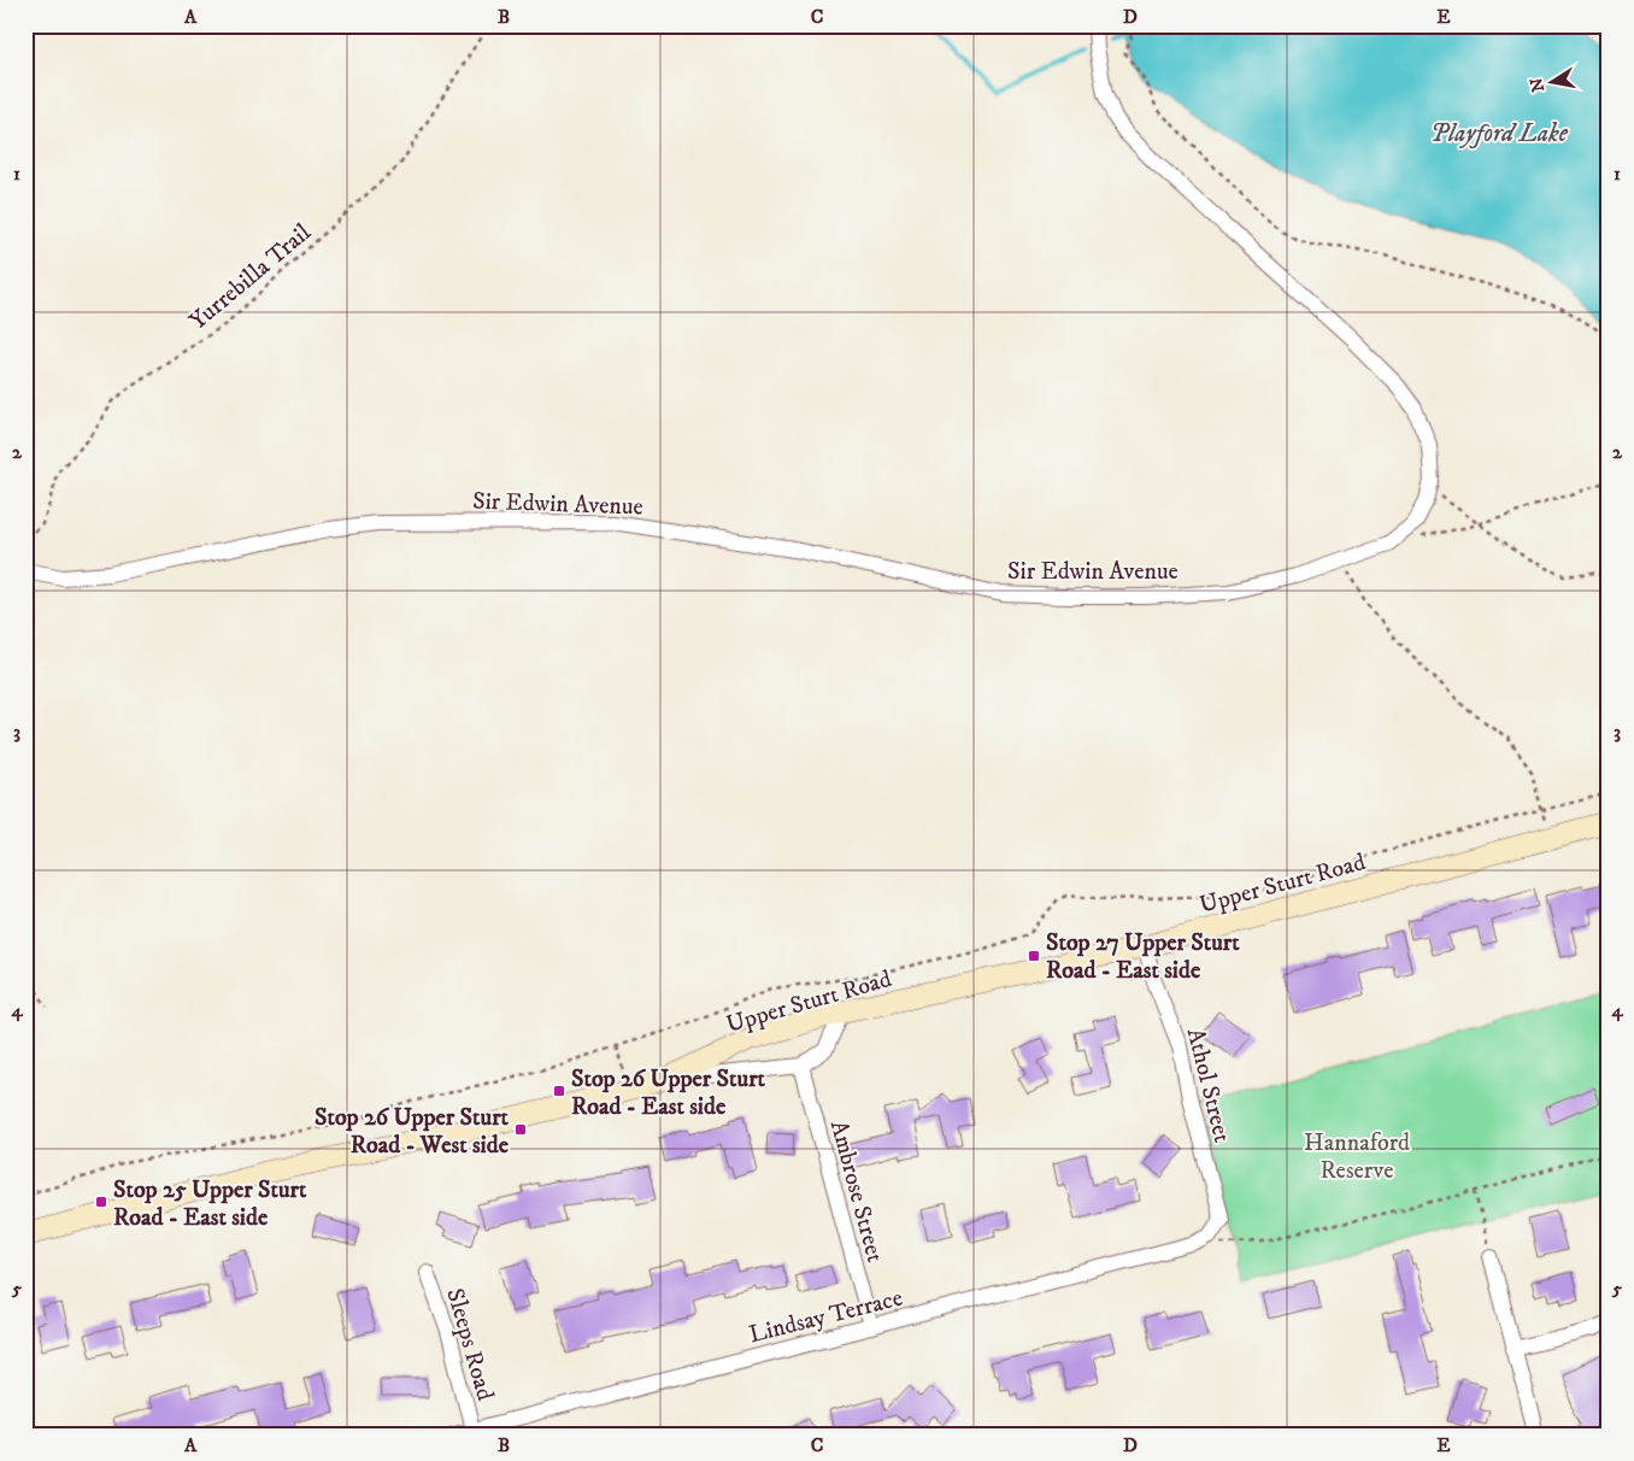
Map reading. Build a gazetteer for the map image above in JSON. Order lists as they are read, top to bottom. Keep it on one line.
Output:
{"streets":{"main road":["Upper Sturt Road"],"street":["Sir Edwin Avenue","Athol Street","Ambrose Street","Lindsay Terrace","Sleeps Road"],"path":["Yurrebilla Trail"]},"crossings":[["Upper Sturt Road","Athol Street"],["Athol Street","Lindsay Terrace"],["Ambrose Street","Lindsay Terrace"],["Lindsay Terrace","Sleeps Road"]],"water":["Playford Lake"],"parks":["Hannaford Reserve"],"places":{"transit":["Stop 27 Upper Sturt Road - East side","Stop 26 Upper Sturt Road - East side","Stop 26 Upper Sturt Road - West side","Stop 25 Upper Sturt Road - East side"]},"north":"left","grid":{"columns":["A","B","C","D","E"],"rows":["1","2","3","4","5"]}}
